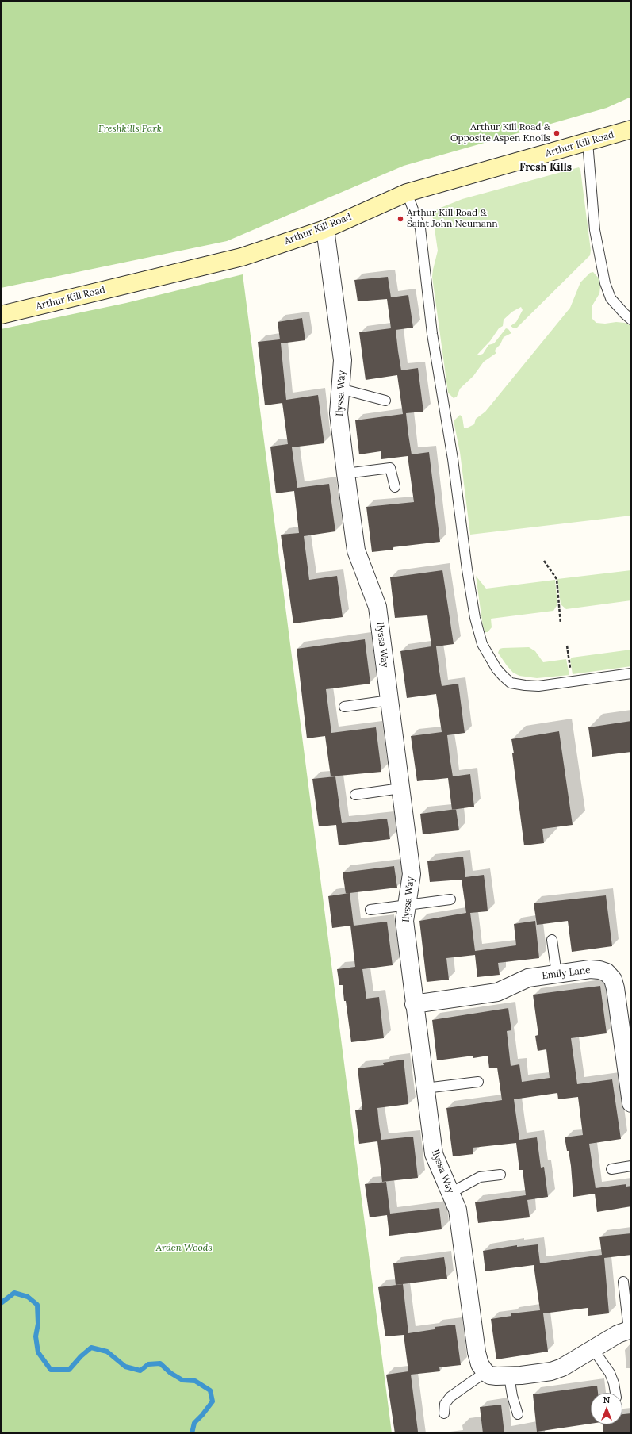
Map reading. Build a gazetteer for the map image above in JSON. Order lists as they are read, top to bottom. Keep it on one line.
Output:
{"streets":{"street":["Arthur Kill Road","Ilyssa Way","Emily Lane"]},"crossings":[["Arthur Kill Road","Ilyssa Way"],["Ilyssa Way","Emily Lane"]],"districts":["Fresh Kills"],"parks":["Freshkills Park","Arden Woods"],"places":["Arthur Kill Road & Opposite Aspen Knolls","Arthur Kill Road & Saint John Neumann"],"north":"top"}
